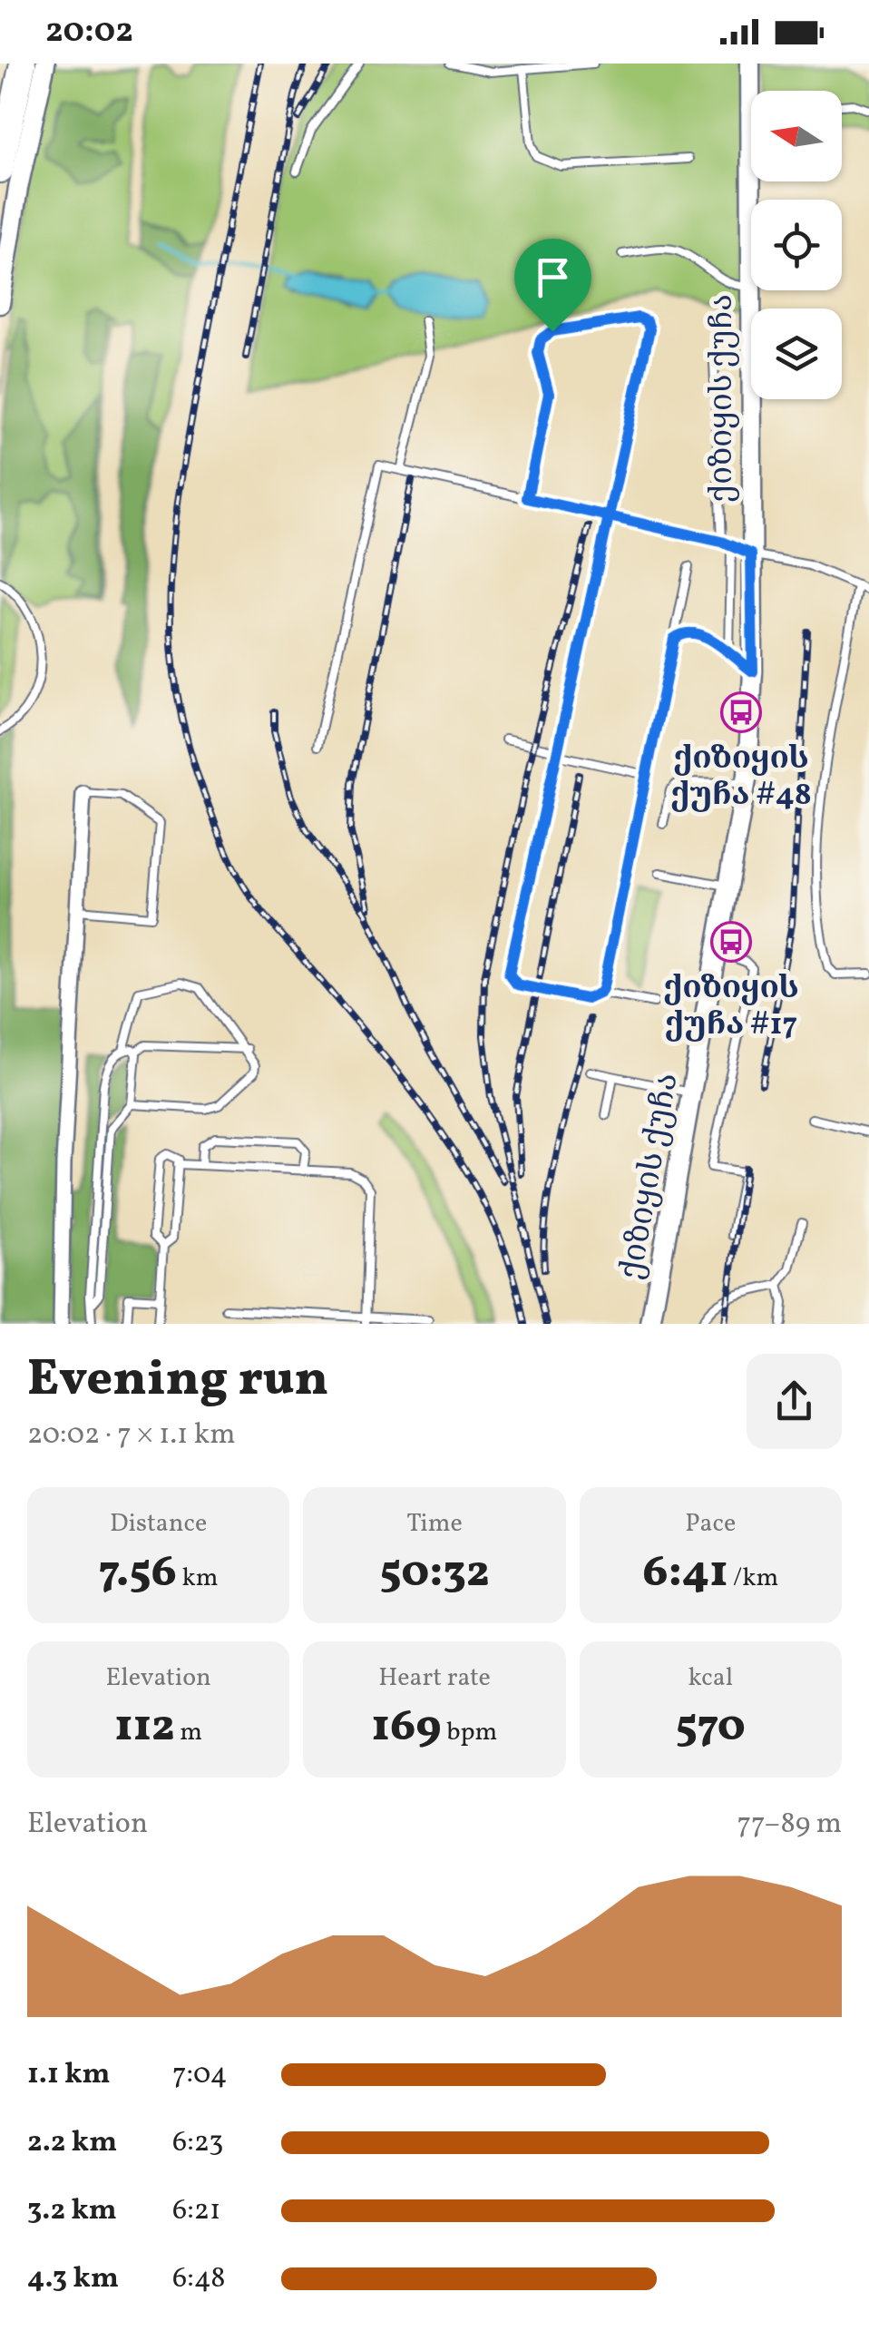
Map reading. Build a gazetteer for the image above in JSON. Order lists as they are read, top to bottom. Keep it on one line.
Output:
{"streets":{"street":["ქიზიყის ქუჩა"]},"places":{"bus stop":["ქიზიყის ქუჩა #48","ქიზიყის ქუჩა #17"]},"north":"left","page":{"status":"20:02","heading":["Evening run","20:02 · 7 × 1.1 km"],"stats":[["Distance","7.56 km"],["Time","50:32"],["Pace","6:41 /km"],["Elevation","112 m"],["Heart rate","169 bpm"],["kcal","570"]],"chart":["Elevation","77–89 m"],"list":[{"name":"1.1 km","note":"7:04"},{"name":"2.2 km","note":"6:23"},{"name":"3.2 km","note":"6:21"},{"name":"4.3 km","note":"6:48"}]}}
